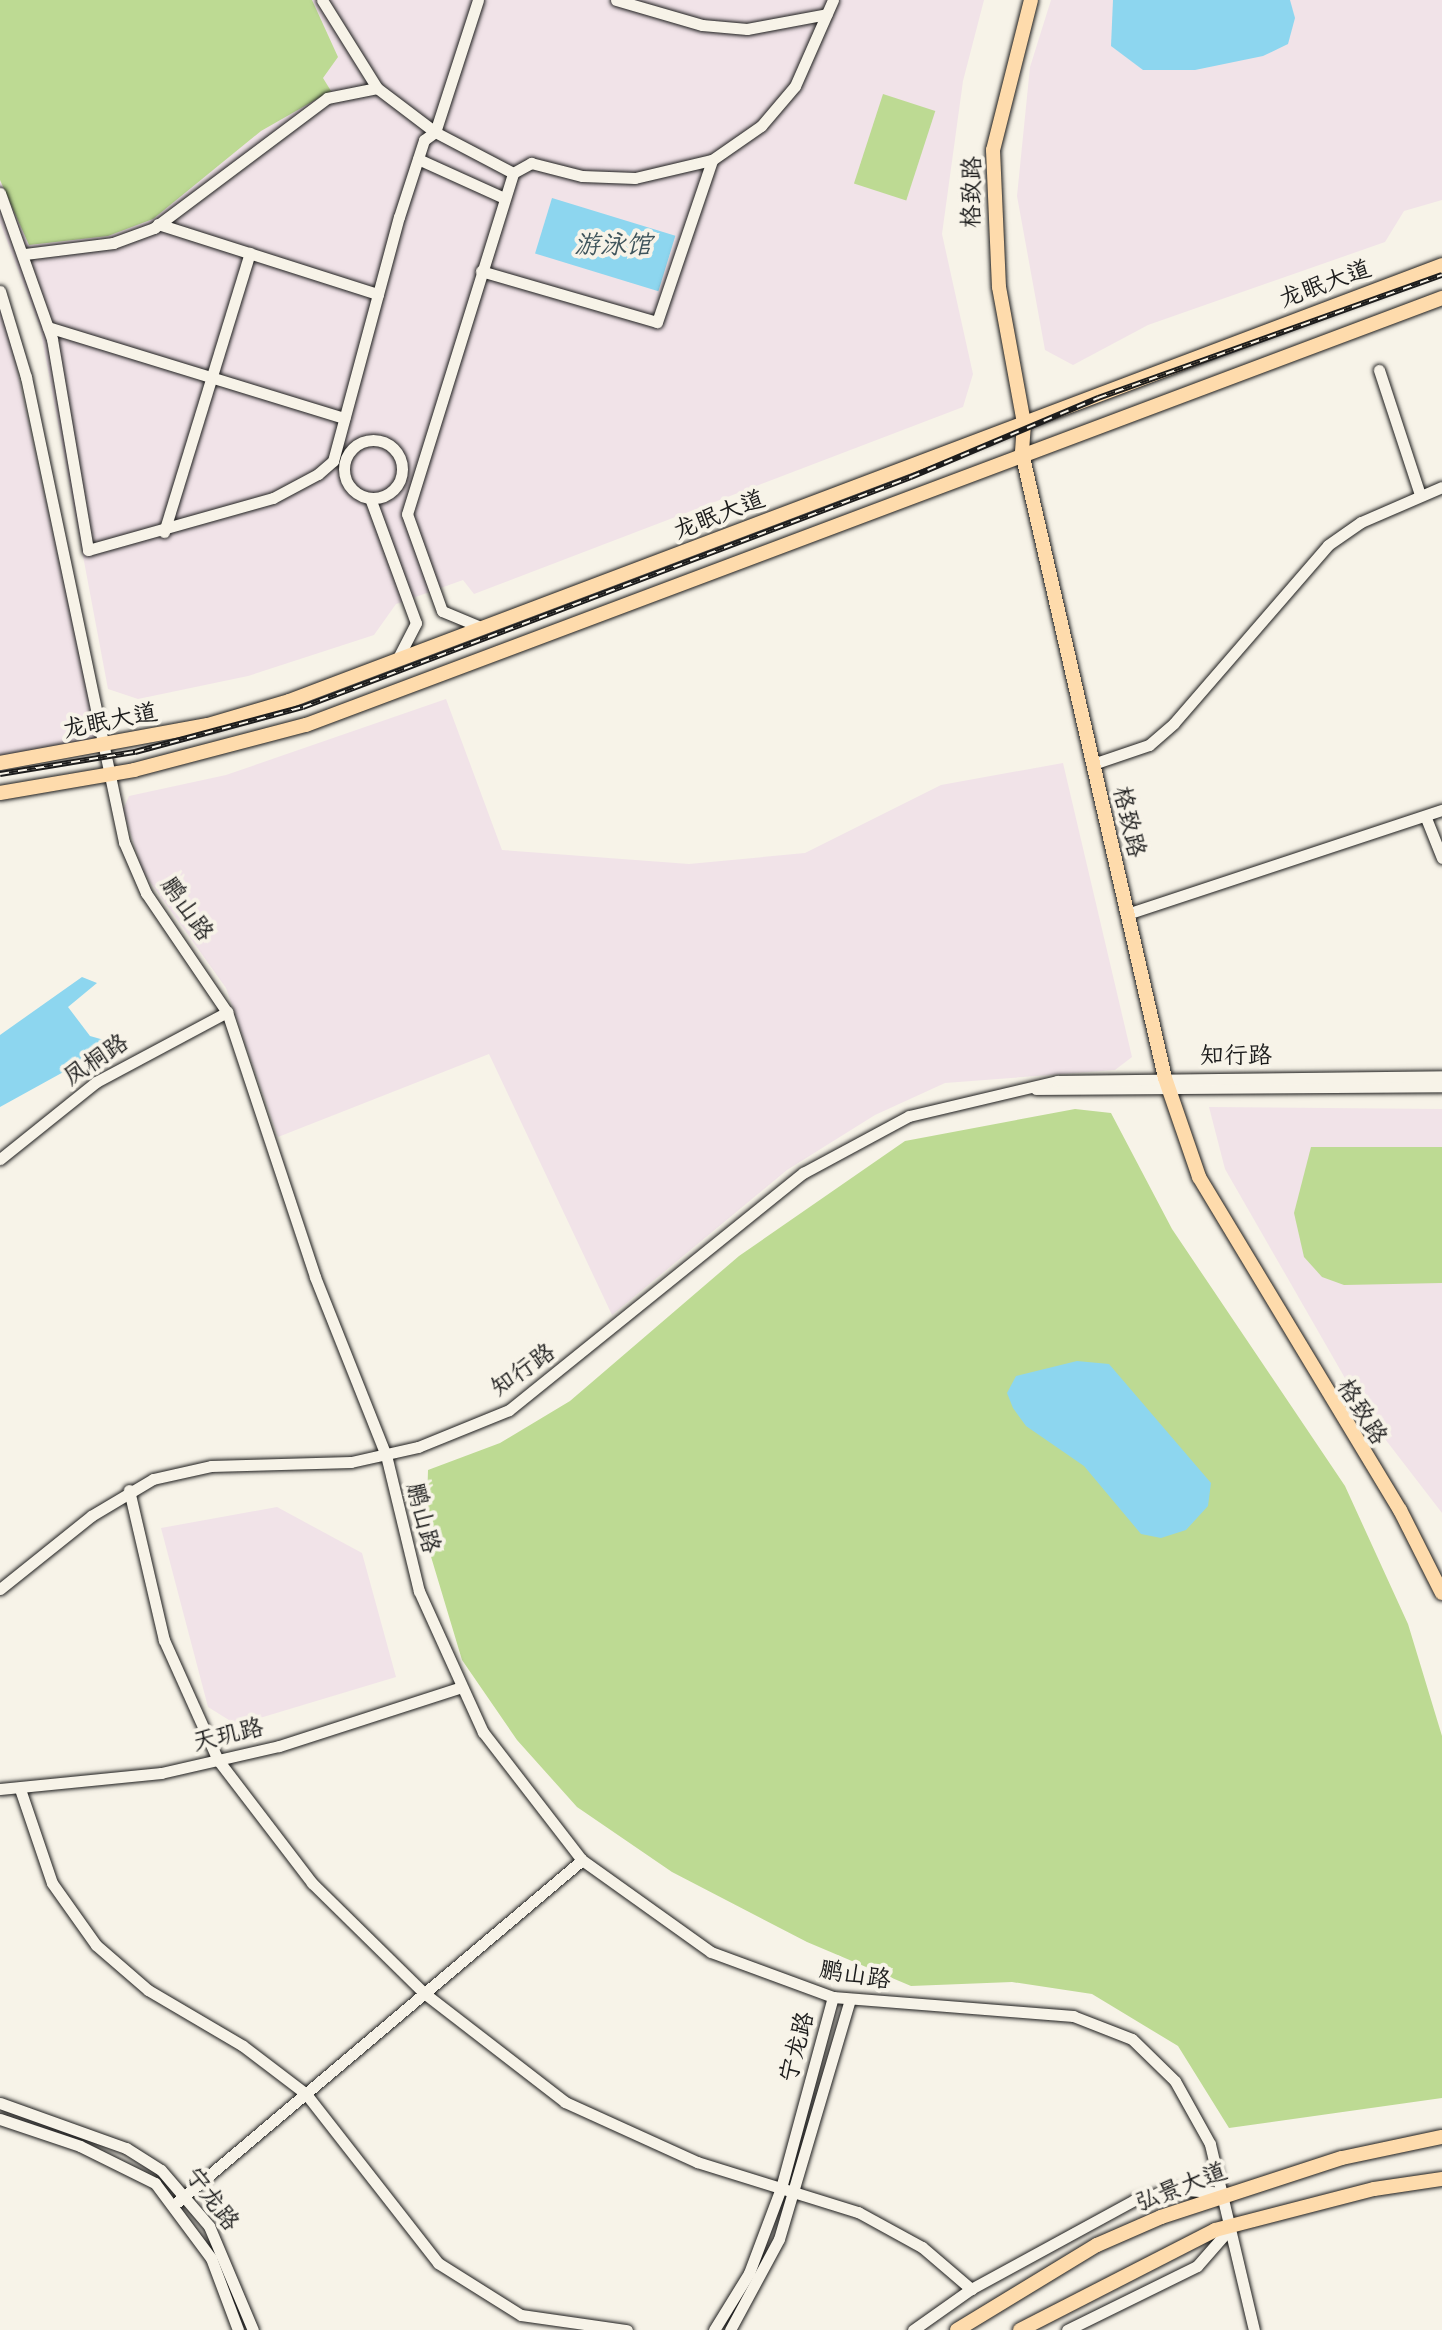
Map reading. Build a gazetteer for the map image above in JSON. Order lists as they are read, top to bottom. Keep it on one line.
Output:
{"streets":{"main road":["格致路","龙眠大道","弘景大道"],"street":["鹏山路","知行路","凤桐路","天玑路","宁龙路"]},"crossings":[["格致路","龙眠大道"],["格致路","知行路"],["龙眠大道","鹏山路"],["鹏山路","知行路"],["鹏山路","凤桐路"],["鹏山路","天玑路"],["鹏山路","宁龙路"],["鹏山路","弘景大道"]],"water":["游泳馆"]}
